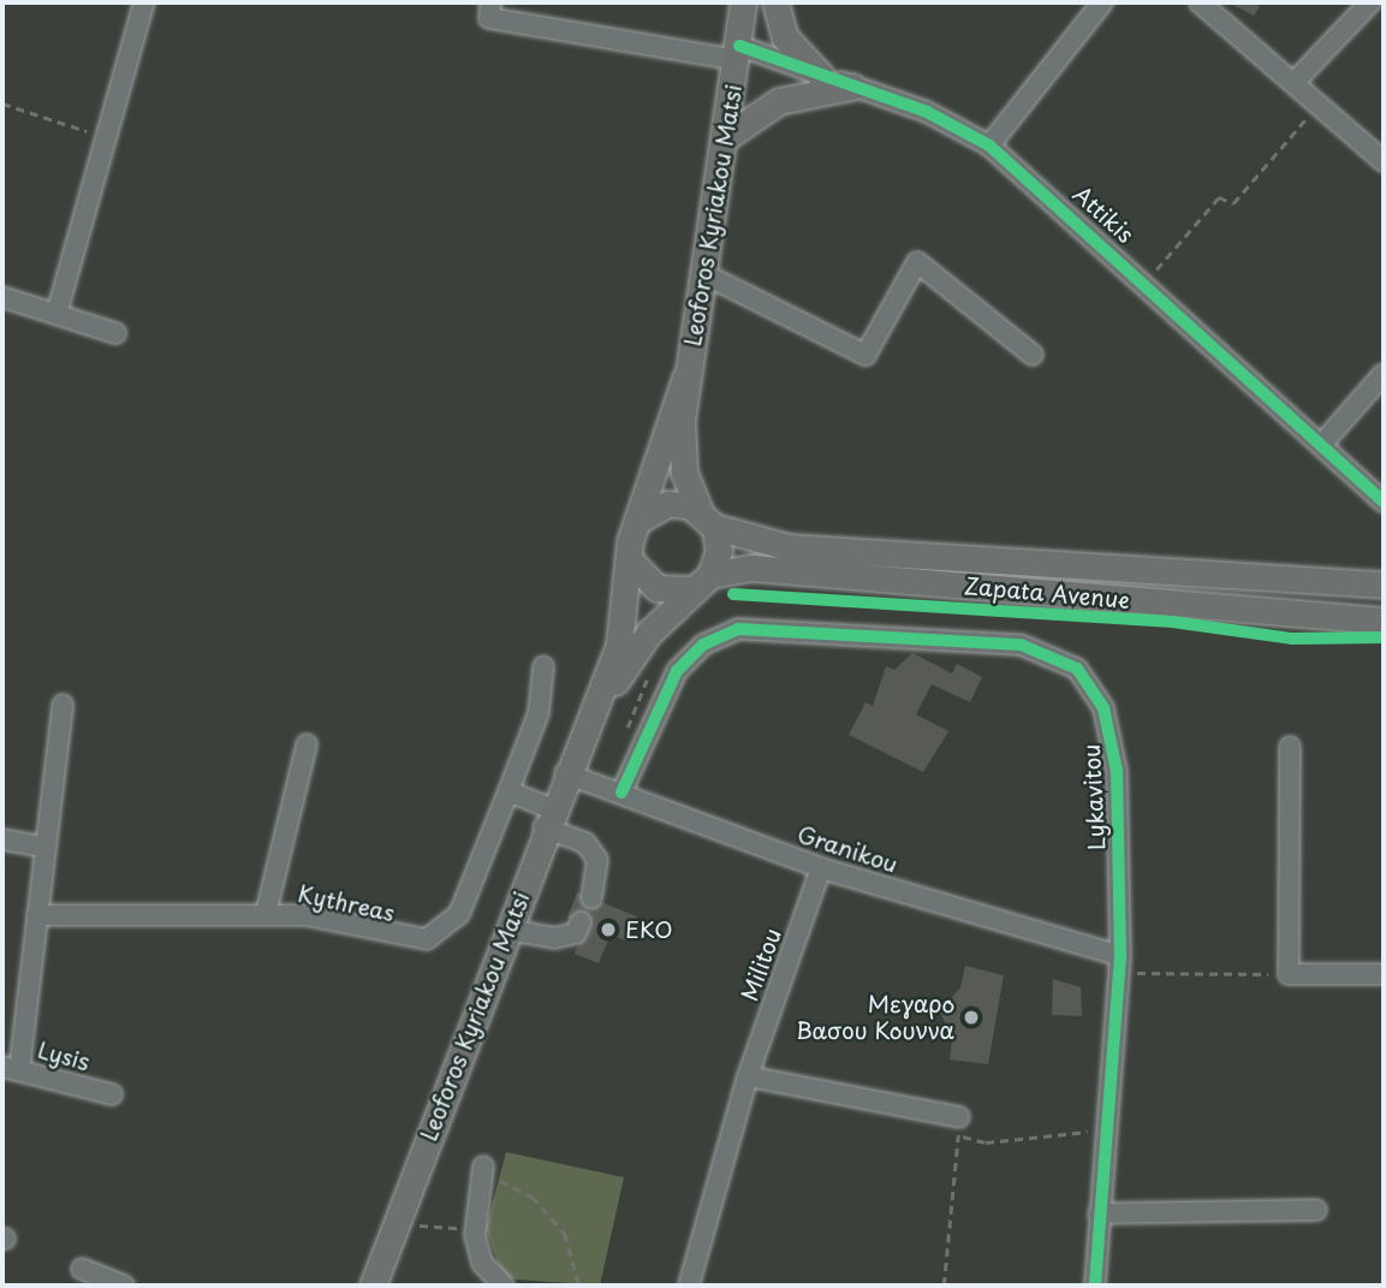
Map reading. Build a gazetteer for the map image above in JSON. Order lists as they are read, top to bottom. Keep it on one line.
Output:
{"streets":{"main road":["Leoforos Kyriakou Matsi","Zapata Avenue"],"street":["Attikis","Lykavitou","Granikou","Kythreas","Militou","Lysis"]},"crossings":[["Attikis","Leoforos Kyriakou Matsi"],["Leoforos Kyriakou Matsi","Zapata Avenue"],["Leoforos Kyriakou Matsi","Granikou"],["Lykavitou","Granikou"],["Granikou","Militou"]],"places":["EKO","Μεγαρο Βασου Κουννα"]}
